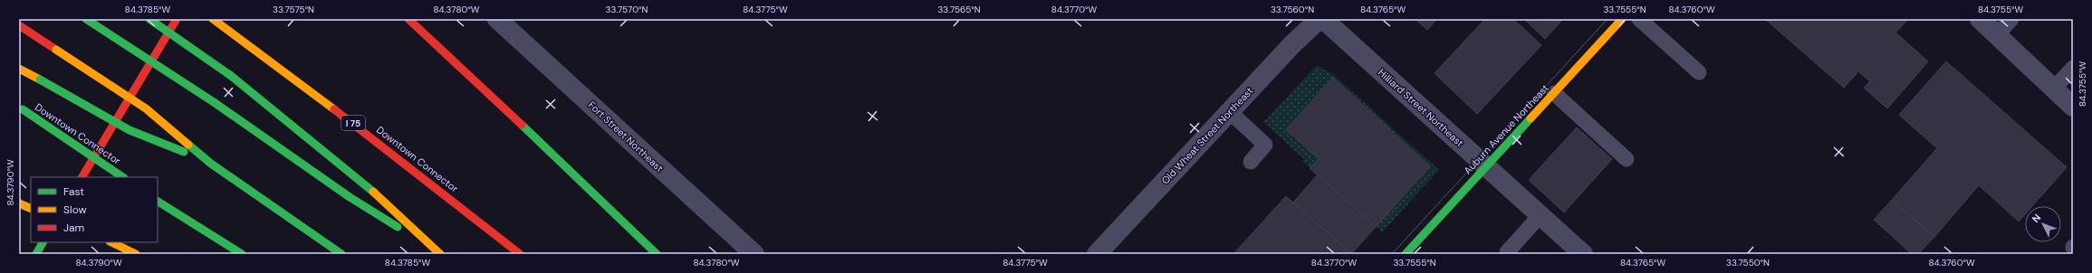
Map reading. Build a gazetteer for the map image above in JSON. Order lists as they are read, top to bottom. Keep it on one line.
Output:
{"streets":{"main road":["I 75","Auburn Avenue Northeast","Downtown Connector"],"street":["Hilliard Street Northeast","Old Wheat Street Northeast","Fort Street Northeast"]},"crossings":[["Hilliard Street Northeast","Auburn Avenue Northeast"]],"legend":["Fast","Slow","Jam"],"north":"top left","coordinates":["84.3785°W","33.7575°N","84.3780°W","33.7570°N","84.3775°W","33.7565°N","84.3770°W","33.7560°N","84.3765°W","33.7555°N","84.3760°W","84.3755°W","84.3790°W","33.7550°N"]}
